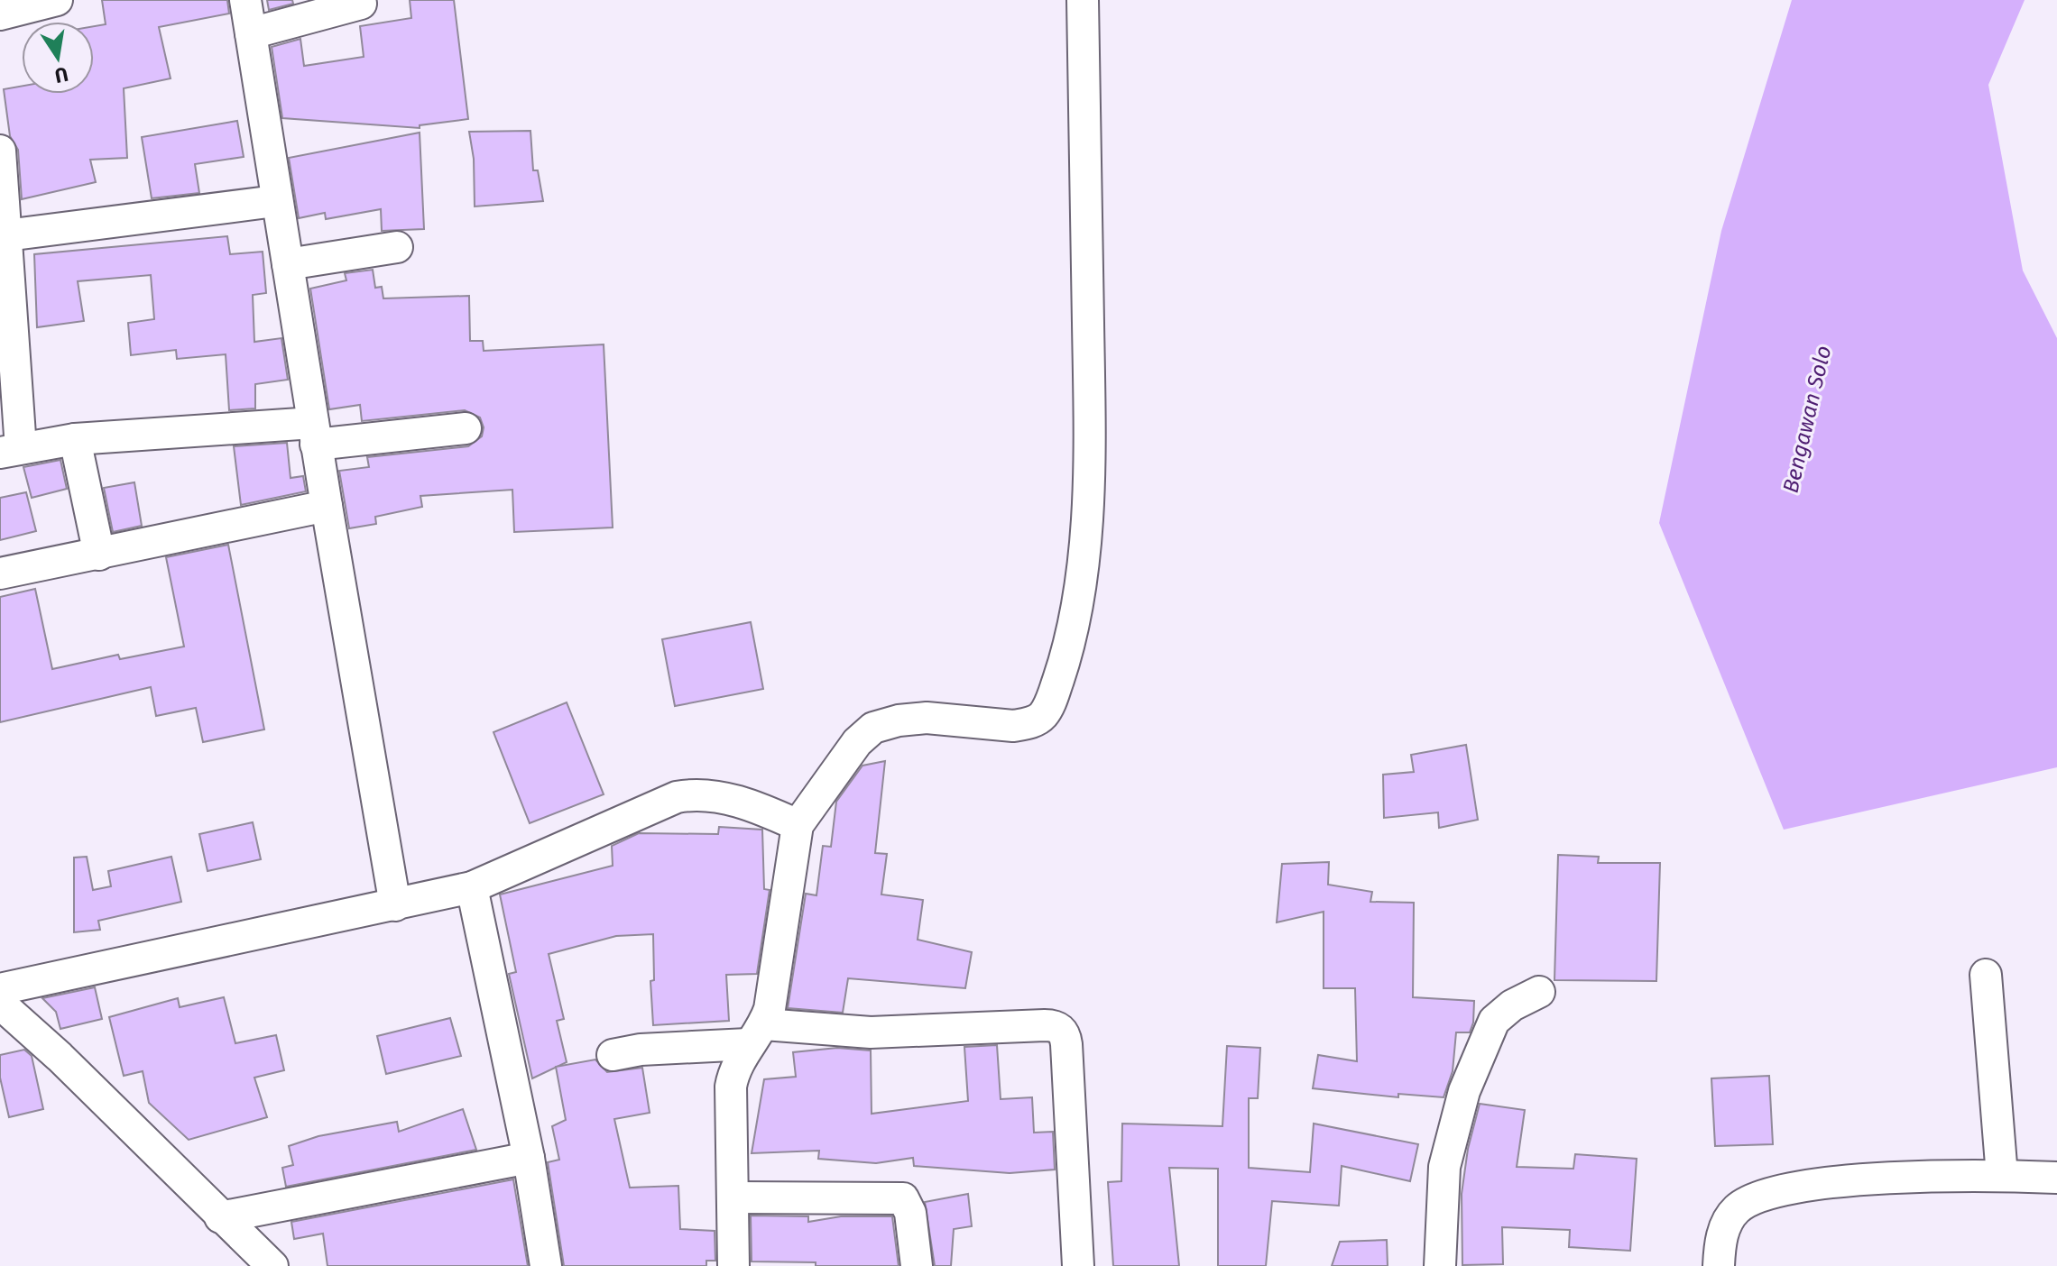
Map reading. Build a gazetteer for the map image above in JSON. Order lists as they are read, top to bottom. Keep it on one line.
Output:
{"water":["Bengawan Solo"],"north":"bottom"}
